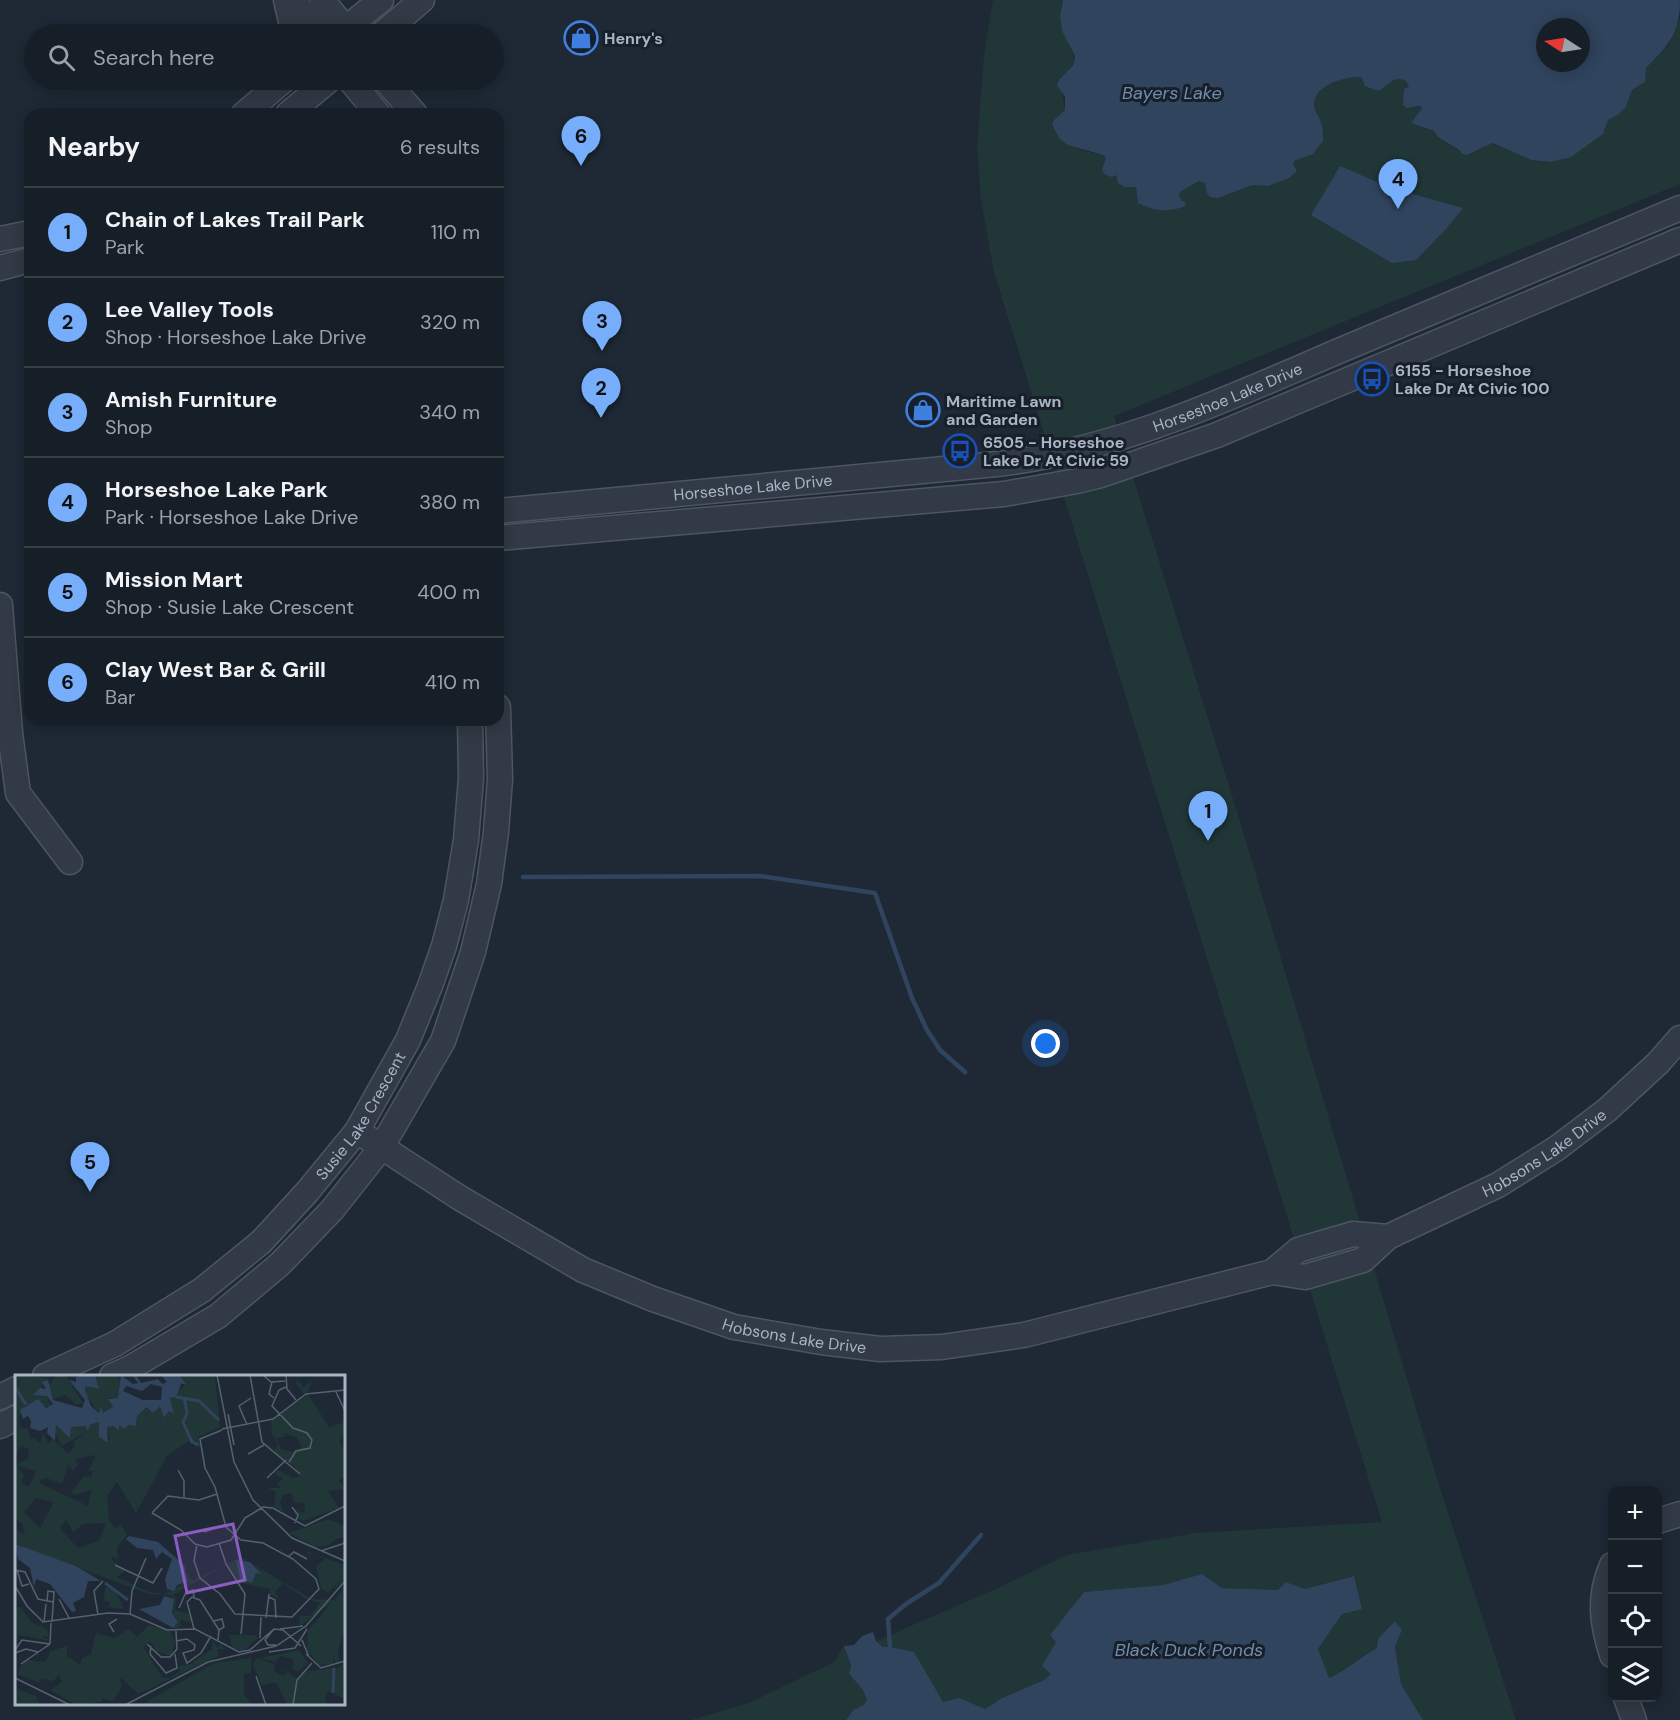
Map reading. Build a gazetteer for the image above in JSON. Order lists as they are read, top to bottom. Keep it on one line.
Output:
{"streets":{"street":["Horseshoe Lake Drive","Susie Lake Crescent","Hobsons Lake Drive"]},"crossings":[["Susie Lake Crescent","Hobsons Lake Drive"]],"water":["Bayers Lake","Black Duck Ponds"],"places":{"shop":["Henry's","Maritime Lawn and Garden"],"bus stop":["6155 - Horseshoe Lake Dr At Civic 100","6505 - Horseshoe Lake Dr At Civic 59"]},"north":"left","page":{"search":"Search here","heading":["Nearby","6 results"],"pins":["6","4","3","2","1","5"],"list":[{"mark":"1","name":"Chain of Lakes Trail Park","note":"Park","value":"110 m"},{"mark":"2","name":"Lee Valley Tools","note":"Shop · Horseshoe Lake Drive","value":"320 m"},{"mark":"3","name":"Amish Furniture","note":"Shop","value":"340 m"},{"mark":"4","name":"Horseshoe Lake Park","note":"Park · Horseshoe Lake Drive","value":"380 m"},{"mark":"5","name":"Mission Mart","note":"Shop · Susie Lake Crescent","value":"400 m"},{"mark":"6","name":"Clay West Bar & Grill","note":"Bar","value":"410 m"}],"map_buttons":["+","−"]}}
